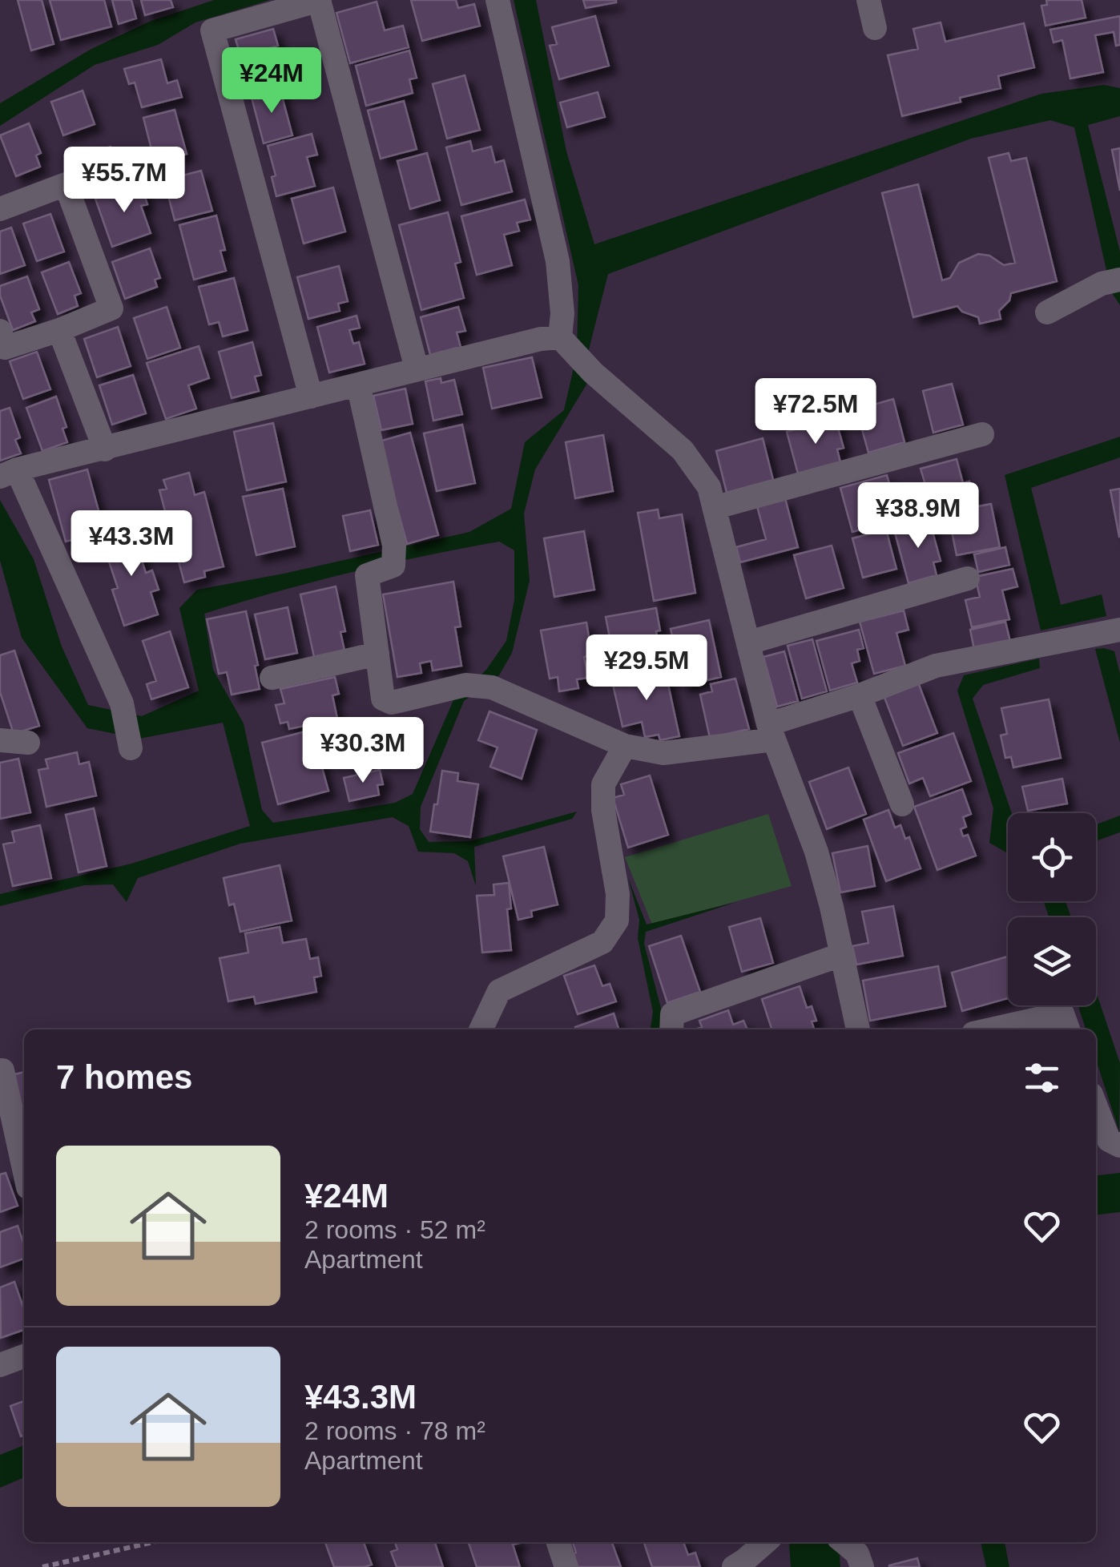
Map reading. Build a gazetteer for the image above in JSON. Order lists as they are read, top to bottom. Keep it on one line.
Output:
{"page":{"price":["¥24M","¥55.7M","¥72.5M","¥38.9M","¥43.3M","¥29.5M","¥30.3M"],"heading":"7 homes","list":[{"name":"¥24M","note":"2 rooms · 52 m² · Apartment"},{"name":"¥43.3M","note":"2 rooms · 78 m² · Apartment"}]}}
